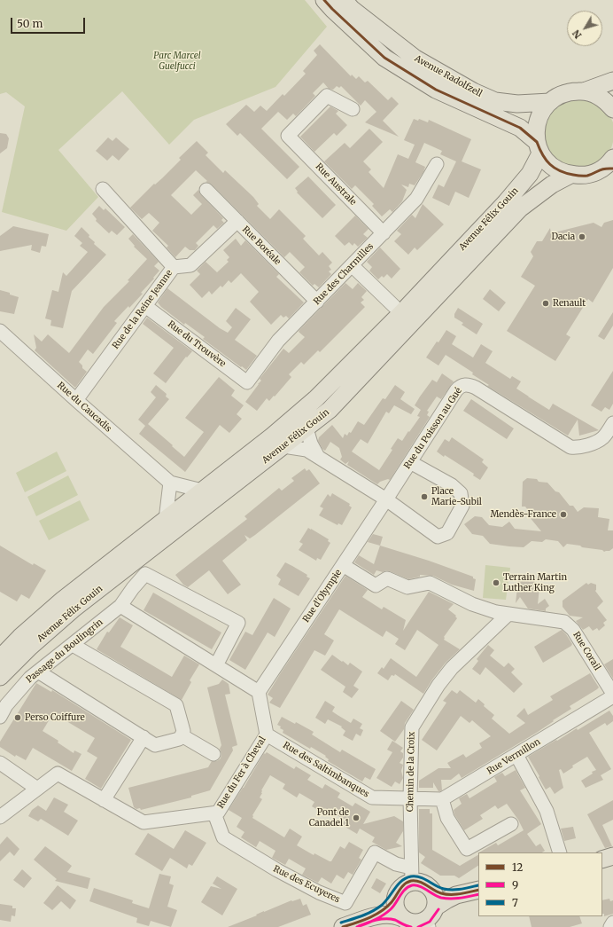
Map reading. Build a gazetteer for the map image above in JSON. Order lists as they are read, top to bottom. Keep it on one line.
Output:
{"streets":{"main road":["Avenue Radolfzell","Avenue Félix Gouin"],"street":["Rue Australe","Rue Boréale","Rue des Charmilles","Rue de la Reine Jeanne","Rue du Trouvère","Rue du Caucadis","Rue du Poisson au Gué","Rue d'Olympie","Passage du Boulingrin","Rue Corail","Rue Vermillon","Rue des Saltimbanques","Chemin de la Croix","Rue du Fer à Cheval","Rue des Ecuyeres"]},"crossings":[["Avenue Radolfzell","Avenue Félix Gouin"],["Rue Australe","Rue des Charmilles"],["Avenue Félix Gouin","Rue du Caucadis"],["Rue Boréale","Rue des Charmilles"],["Rue Boréale","Rue de la Reine Jeanne"],["Rue des Charmilles","Rue du Trouvère"],["Rue de la Reine Jeanne","Rue du Trouvère"],["Rue de la Reine Jeanne","Rue du Caucadis"],["Rue du Poisson au Gué","Rue d'Olympie"],["Rue d'Olympie","Rue Corail"],["Rue d'Olympie","Rue du Fer à Cheval"],["Rue Corail","Rue Vermillon"],["Rue Corail","Chemin de la Croix"],["Rue des Saltimbanques","Chemin de la Croix"],["Rue des Saltimbanques","Rue du Fer à Cheval"],["Chemin de la Croix","Rue des Ecuyeres"],["Rue du Fer à Cheval","Rue des Ecuyeres"]],"parks":["Parc Marcel Guelfucci"],"places":["Dacia","Renault","Place Marie-Subil","Mendès-France","Terrain Martin Luther King","Perso Coiffure","Pont de Canadel 1"],"lines":["transit line 12","transit line 7","transit line 9"],"legend":["12","9","7"],"scale_bar":"50 m","north":"bottom left"}
